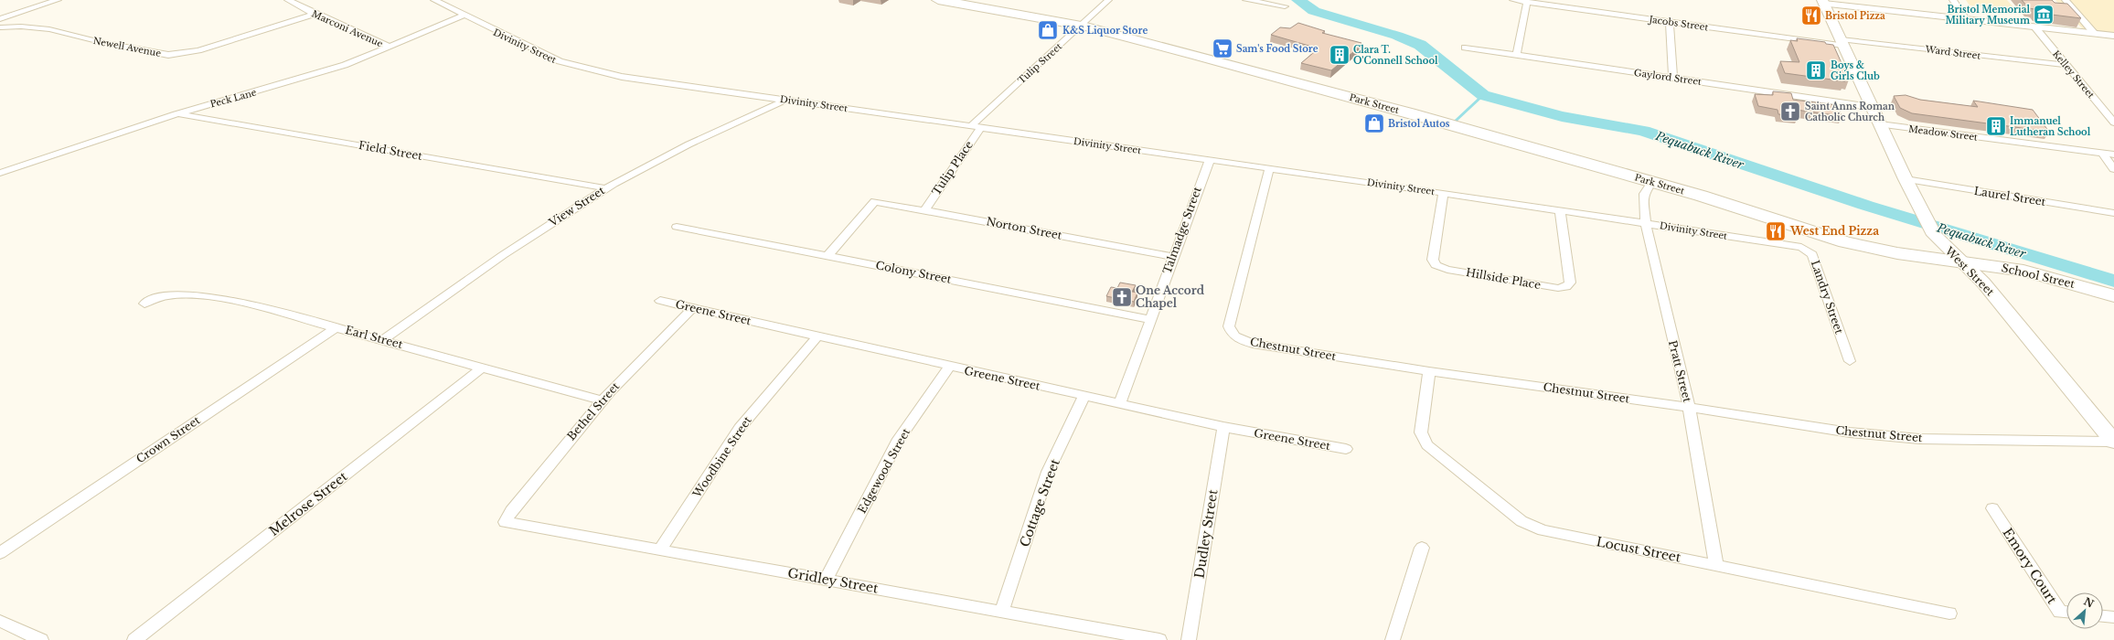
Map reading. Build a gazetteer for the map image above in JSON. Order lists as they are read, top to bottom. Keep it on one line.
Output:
{"streets":{"highway":["Park Street","School Street"],"main road":["West Street"],"street":["Jacobs Street","Marconi Avenue","Divinity Street","Newell Avenue","Ward Street","Tulip Street","Kelley Street","Gaylord Street","Peck Lane","Meadow Street","Field Street","Tulip Place","Laurel Street","View Street","Norton Street","Talmadge Street","Colony Street","Hillside Place","Landry Street","Greene Street","Earl Street","Chestnut Street","Pratt Street","Bethel Street","Crown Street","Woodbine Street","Edgewood Street","Cottage Street","Melrose Street","Dudley Street","Locust Street","Emory Court","Gridley Street"]},"crossings":[["Jacobs Street","Ward Street"],["Jacobs Street","West Street"],["Marconi Avenue","Newell Avenue"],["Marconi Avenue","Peck Lane"],["Divinity Street","Tulip Street"],["Divinity Street","Peck Lane"],["Divinity Street","Tulip Place"],["Divinity Street","View Street"],["Divinity Street","Talmadge Street"],["Divinity Street","Hillside Place"],["Divinity Street","Landry Street"],["Divinity Street","Chestnut Street"],["Divinity Street","Pratt Street"],["Ward Street","Kelley Street"],["Ward Street","West Street"],["Tulip Street","Park Street"],["Gaylord Street","West Street"],["Peck Lane","Field Street"],["Park Street","West Street"],["Park Street","School Street"],["Park Street","Pratt Street"],["Meadow Street","West Street"],["Field Street","View Street"],["Tulip Place","Norton Street"],["Laurel Street","West Street"],["View Street","Earl Street"],["Norton Street","Talmadge Street"],["Norton Street","Colony Street"],["Talmadge Street","Colony Street"],["Talmadge Street","Greene Street"],["West Street","School Street"],["West Street","Chestnut Street"],["Greene Street","Bethel Street"],["Greene Street","Woodbine Street"],["Greene Street","Edgewood Street"],["Greene Street","Cottage Street"],["Greene Street","Dudley Street"],["Earl Street","Bethel Street"],["Earl Street","Crown Street"],["Earl Street","Melrose Street"],["Chestnut Street","Pratt Street"],["Chestnut Street","Locust Street"],["Pratt Street","Locust Street"],["Bethel Street","Gridley Street"],["Woodbine Street","Gridley Street"],["Edgewood Street","Gridley Street"],["Cottage Street","Gridley Street"]],"water":["Pequabuck River"],"places":{"museum":["Bristol Memorial Military Museum"],"restaurant":["Bristol Pizza","West End Pizza"],"shop":["K&S Liquor Store","Bristol Autos"],"supermarket":["Sam's Food Store"],"building":["Clara T. O'Connell School","Boys & Girls Club","Immanuel Lutheran School"],"church":["Saint Anns Roman Catholic Church","One Accord Chapel"]},"north":"top right"}
